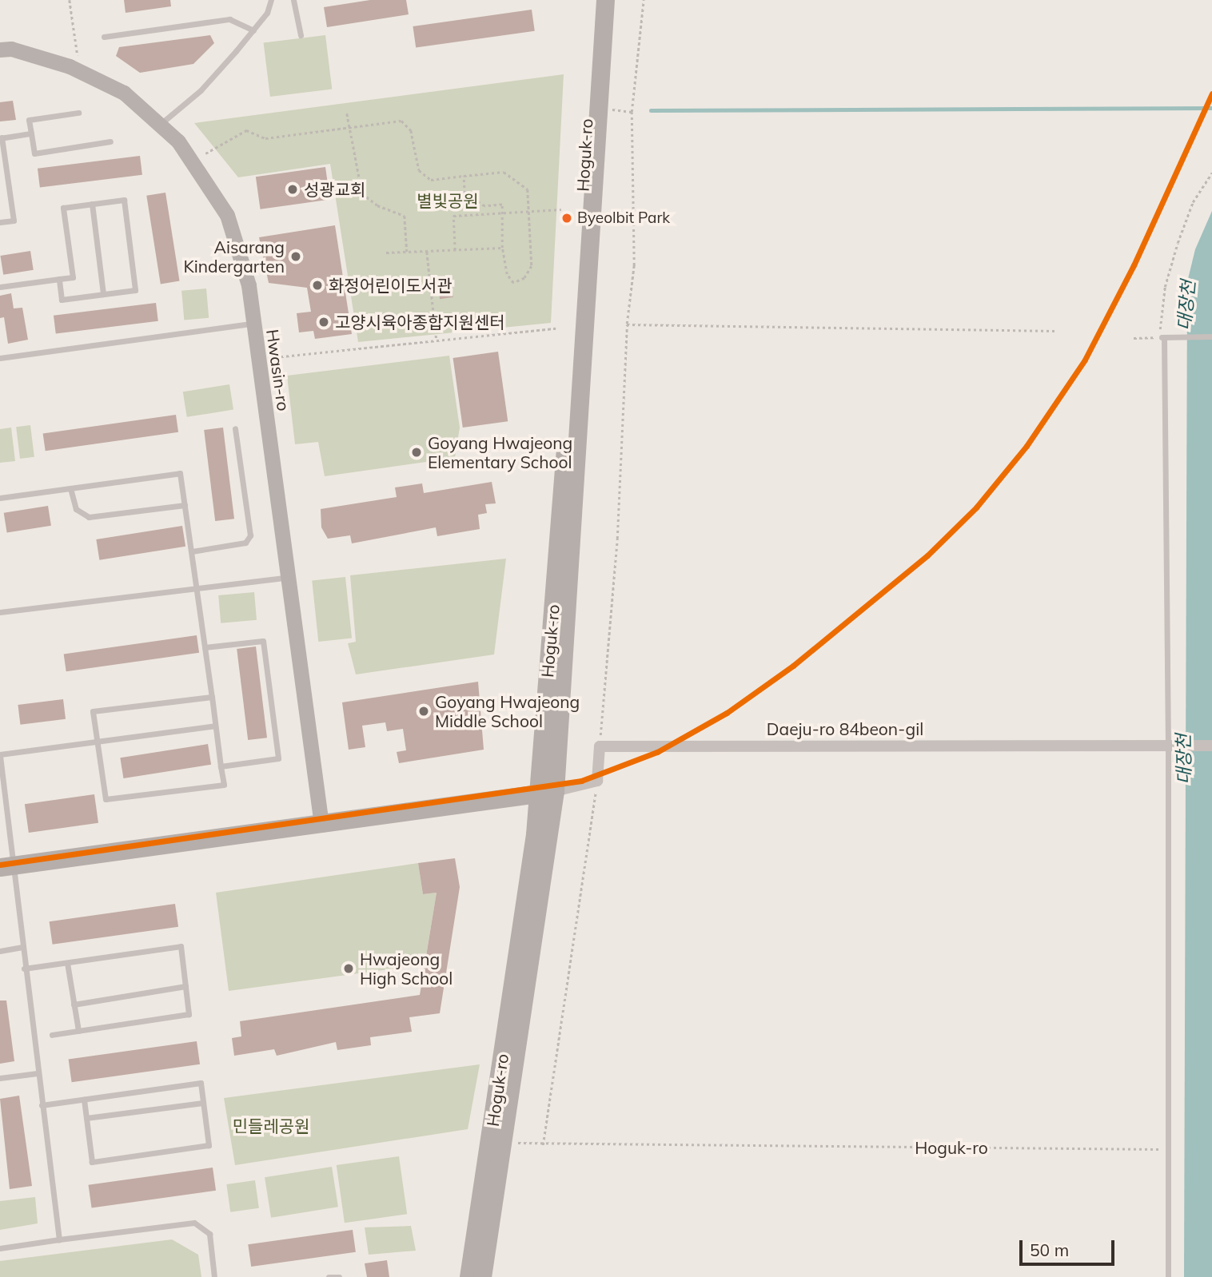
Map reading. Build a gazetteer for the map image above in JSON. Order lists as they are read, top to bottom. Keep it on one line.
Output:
{"streets":{"main road":["Hoguk-ro","Hwasin-ro"],"street":["Daeju-ro 84beon-gil"]},"water":["대장천"],"parks":["별빛공원","민들레공원"],"places":["성광교회","Byeolbit Park","Aisarang Kindergarten","화정어린이도서관","고양시육아종합지원센터","Goyang Hwajeong Elementary School","Goyang Hwajeong Middle School","Hwajeong High School"],"scale_bar":"50 m"}
